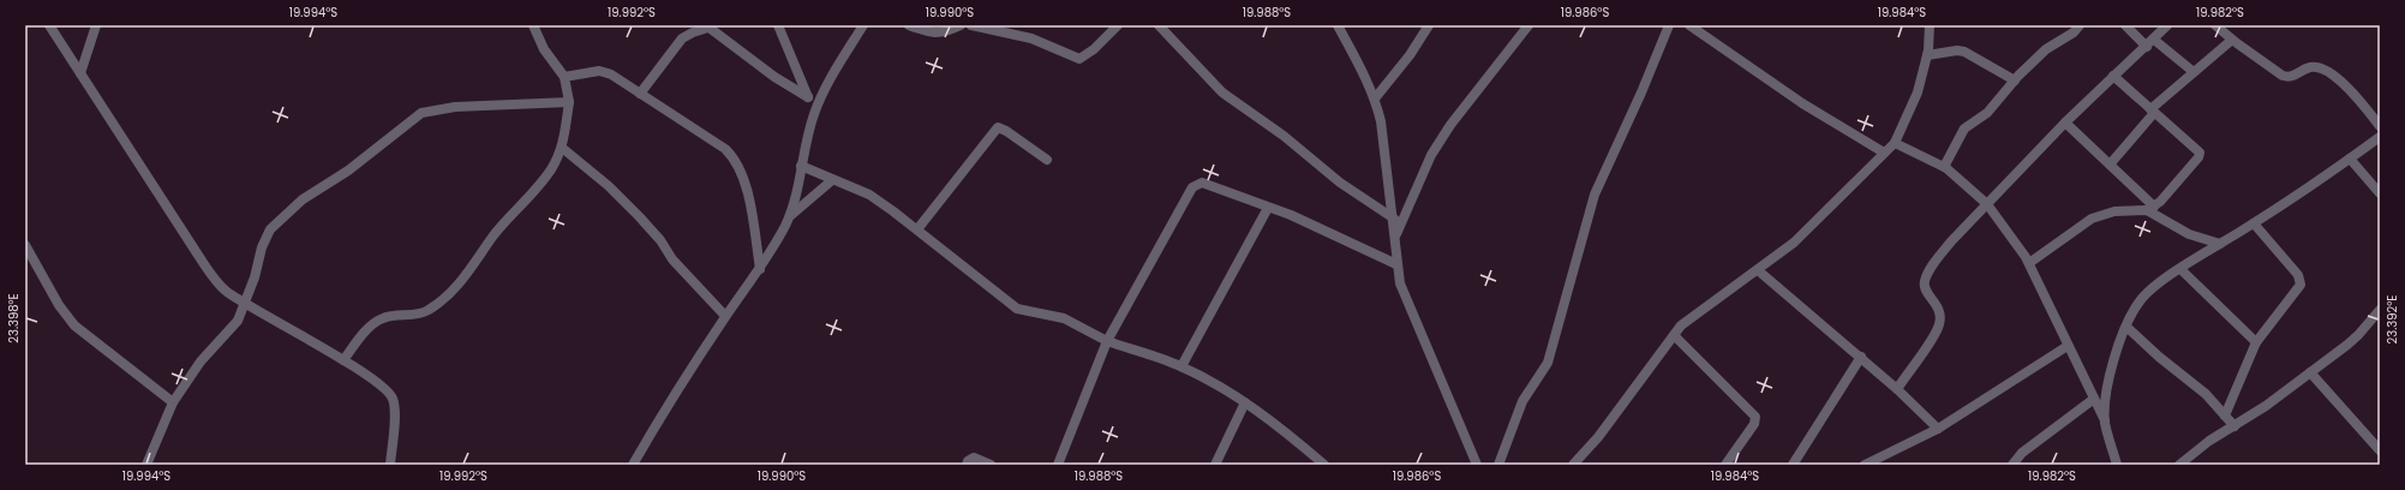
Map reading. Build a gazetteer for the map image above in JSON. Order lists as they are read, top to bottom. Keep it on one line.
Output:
{"coordinates":["19.994°S","19.992°S","19.990°S","19.988°S","19.986°S","19.984°S","19.982°S","23.398°E","23.392°E"]}
